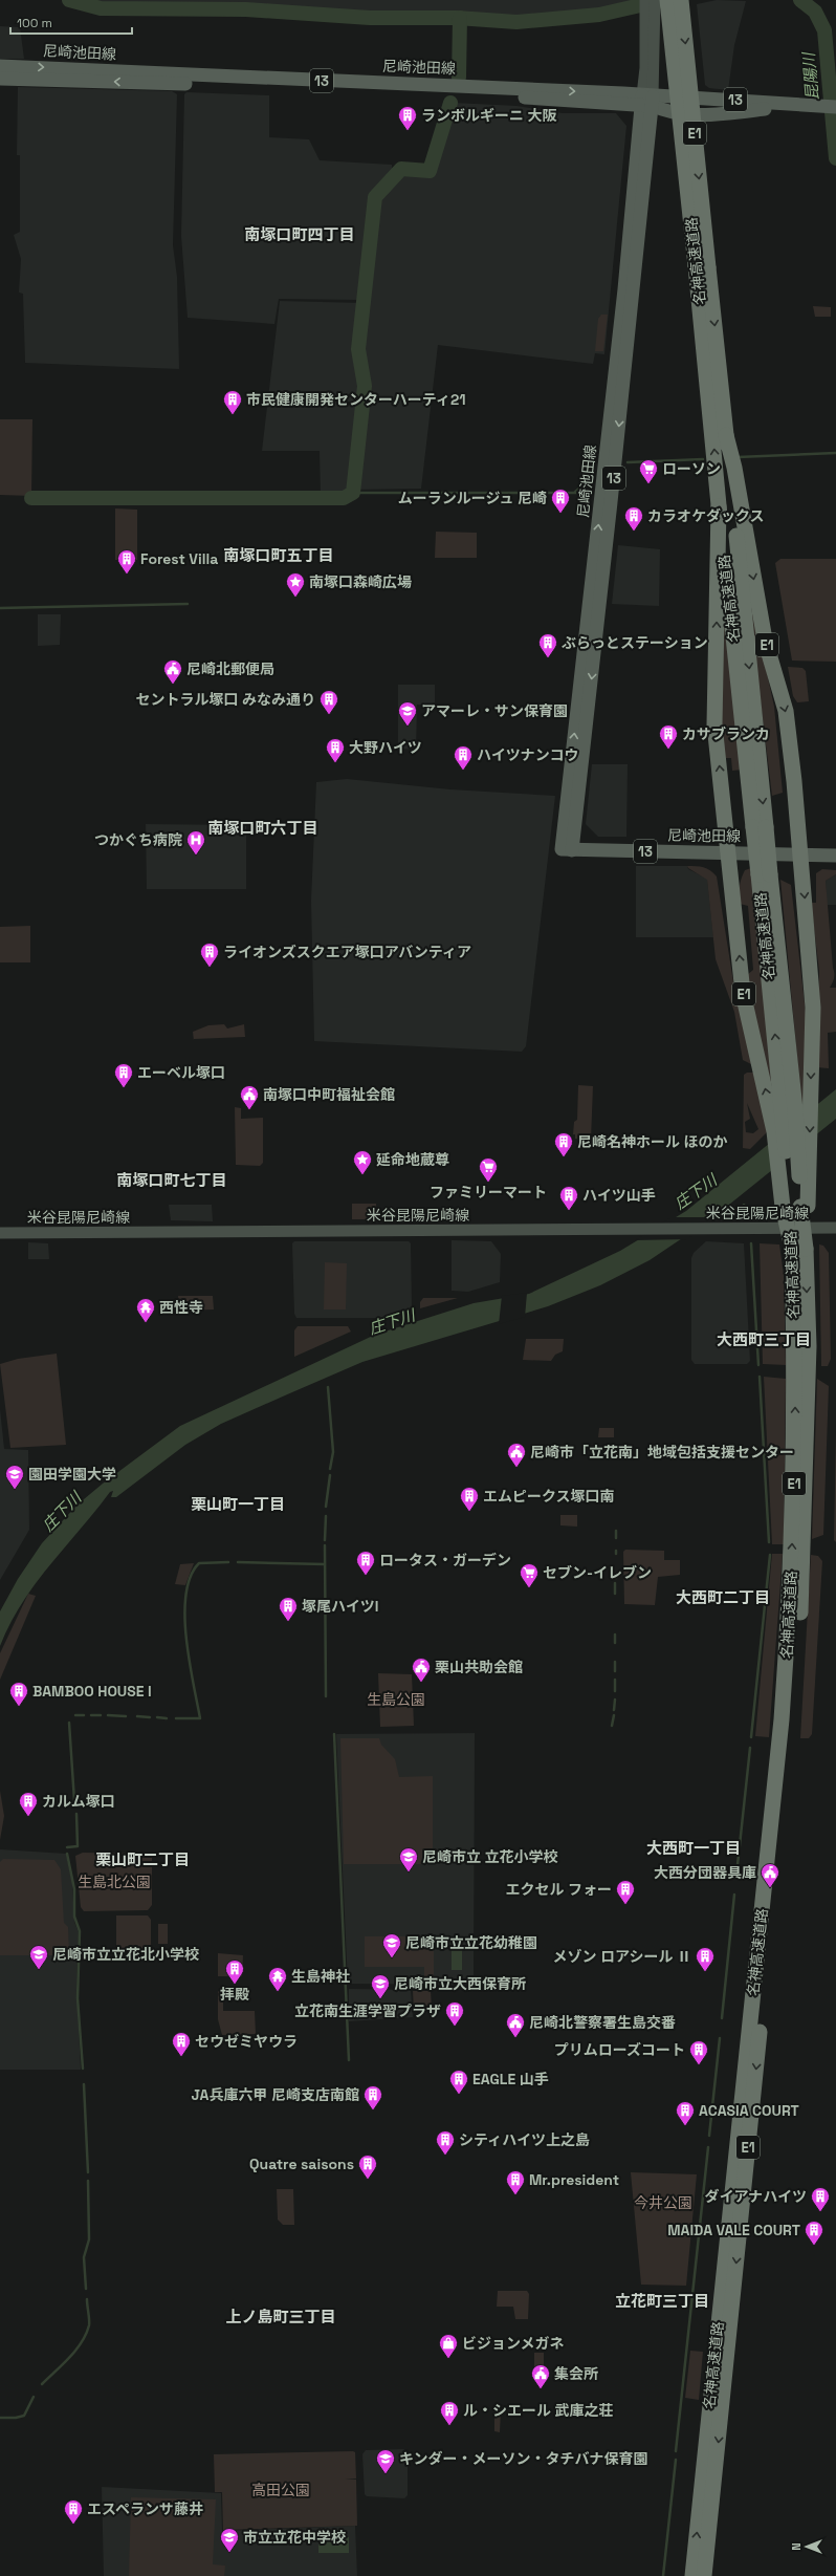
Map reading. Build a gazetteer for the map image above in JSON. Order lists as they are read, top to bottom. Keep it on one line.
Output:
{"streets":{"highway":["E1","名神高速道路"],"main road":["尼崎池田線","13","米谷昆陽尼崎線"]},"crossings":[["尼崎池田線","E1"],["E1","名神高速道路"]],"districts":["南塚口町四丁目","南塚口町五丁目","南塚口町六丁目","南塚口町七丁目","大西町三丁目","栗山町一丁目","大西町二丁目","大西町一丁目","栗山町二丁目","立花町三丁目","上ノ島町三丁目"],"water":["昆陽川","庄下川"],"parks":["生島公園","生島北公園","今井公園","高田公園"],"places":{"building":["ランボルギーニ 大阪","市民健康開発センターハーティ21","ムーランルージュ 尼崎","カラオケダックス","Forest Villa","ぶらっとステーション","セントラル塚口 みなみ通り","カサブランカ","大野ハイツ","ハイツナンコウ","ライオンズスクエア塚口アバンティア","エーベル塚口","尼崎名神ホール ほのか","ハイツ山手","エムピークス塚口南","ロータス・ガーデン","塚尾ハイツI","BAMBOO HOUSE I","カルム塚口","エクセル フォー","メゾン ロアシール Ⅱ","拝殿","立花南生涯学習プラザ","セウゼミヤウラ","プリムローズコート","EAGLE 山手","JA兵庫六甲 尼崎支店南館","ACASIA COURT","シティハイツ上之島","Quatre saisons","Mr.president","ダイアナハイツ","MAIDA VALE COURT","ル・シエール 武庫之荘","エスペランサ藤井"],"supermarket":["ローソン","ファミリーマート","セブン-イレブン"],"place":["南塚口森崎広場","延命地蔵尊"],"public building":["尼崎北郵便局","南塚口中町福祉会館","尼崎市「立花南」地域包括支援センター","栗山共助会館","大西分団器具庫","尼崎北警察署生島交番","集会所"],"school or university":["アマーレ・サン保育園","園田学園大学","尼崎市立 立花小学校","尼崎市立立花幼稚園","尼崎市立立花北小学校","尼崎市立大西保育所","キンダー・メーソン・タチバナ保育園","市立立花中学校"],"hospital":["つかぐち病院"],"temple":["西性寺","生島神社"],"shop":["ビジョンメガネ"]},"scale_bar":"100 m","north":"left"}
